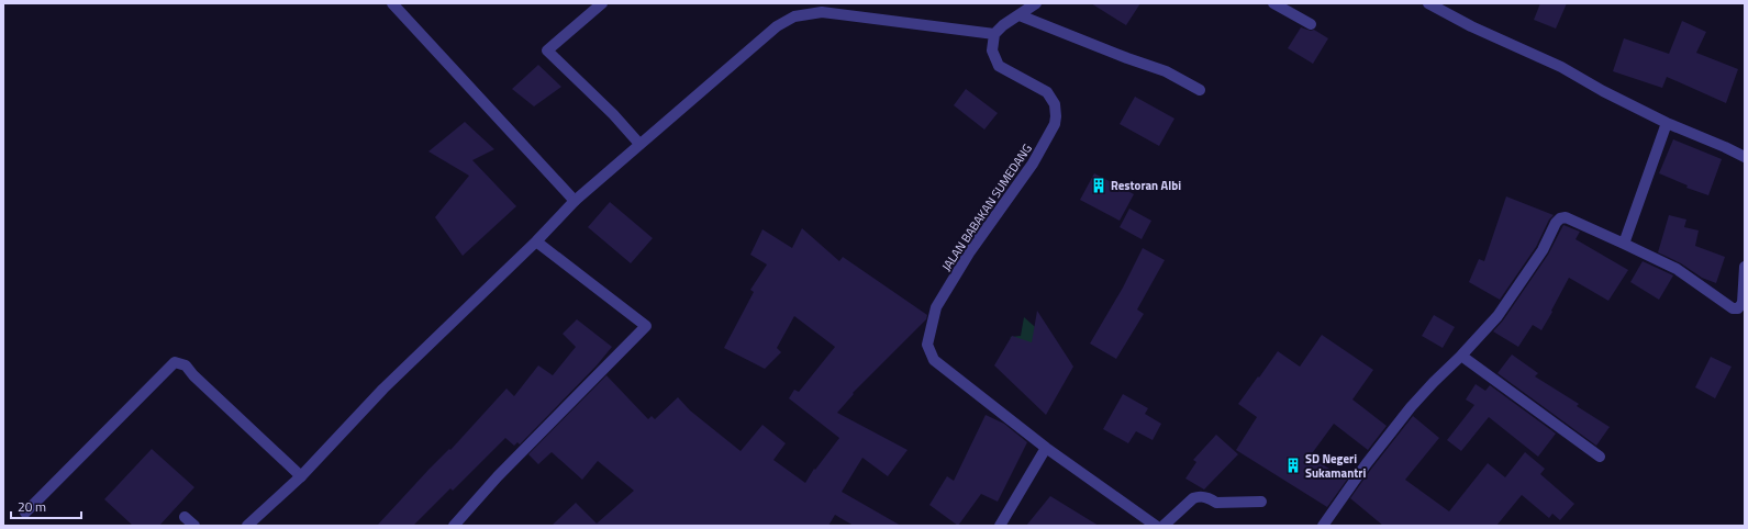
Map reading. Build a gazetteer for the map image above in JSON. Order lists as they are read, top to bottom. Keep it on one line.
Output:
{"streets":{"street":["JALAN BABAKAN SUMEDANG"]},"places":{"building":["Restoran Albi","SD Negeri Sukamantri"]},"scale_bar":"20 m"}
